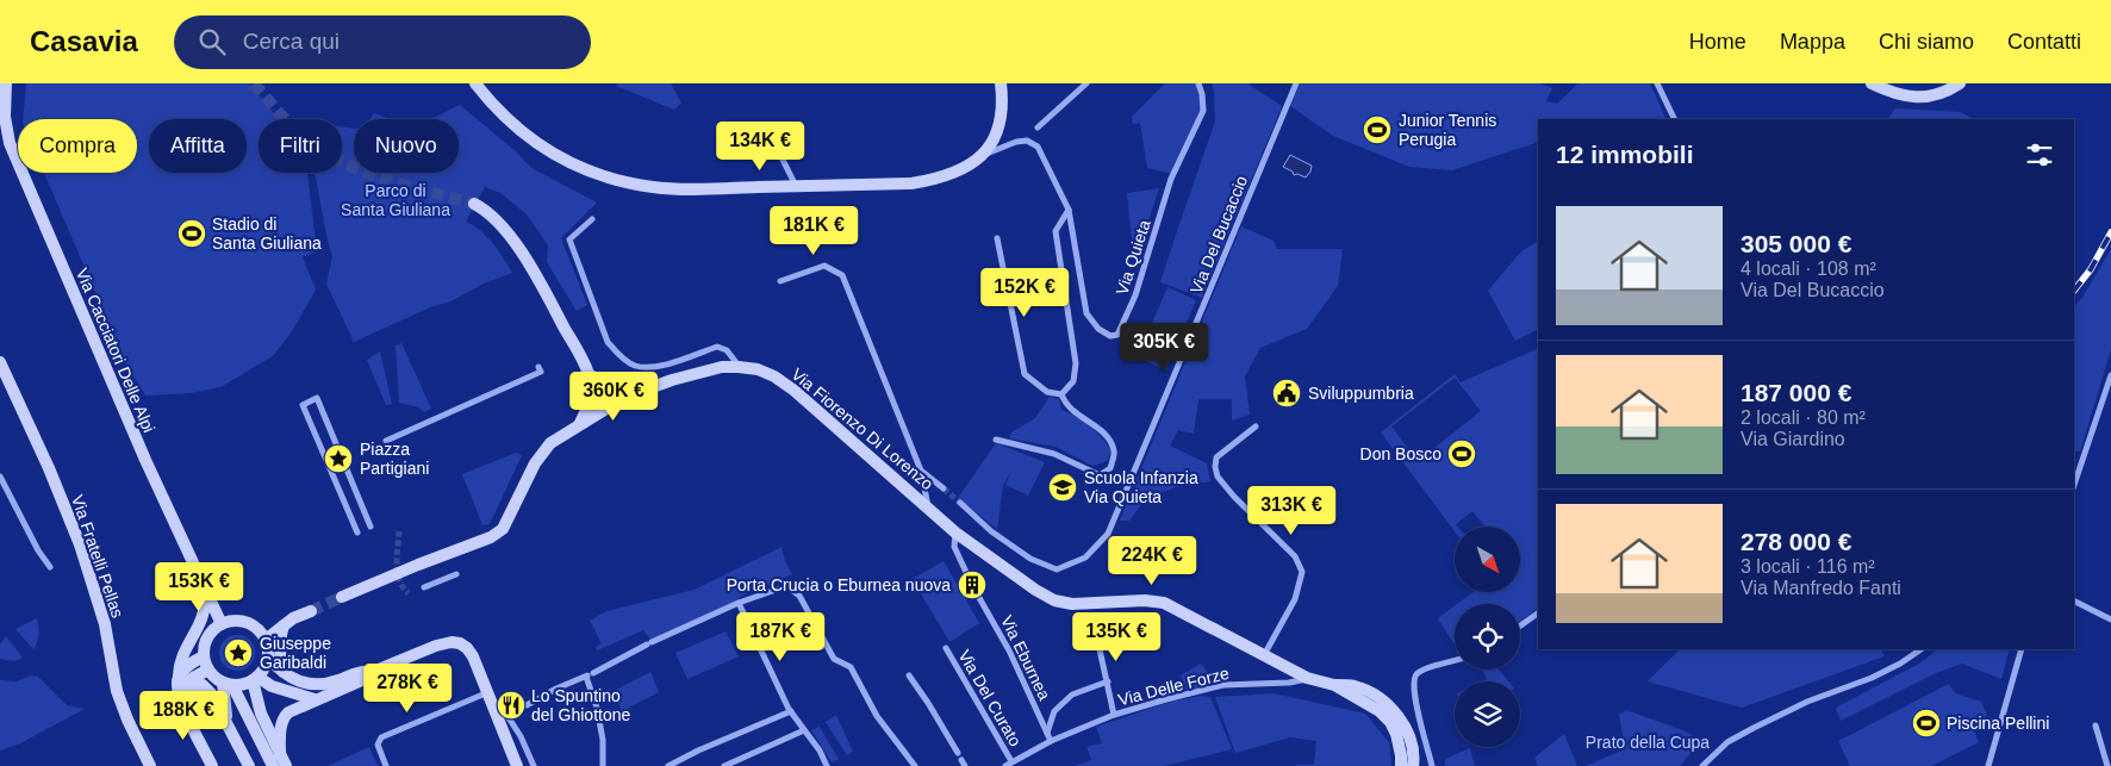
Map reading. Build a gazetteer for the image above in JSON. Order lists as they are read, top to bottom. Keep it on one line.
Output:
{"streets":{"street":["Via Del Bucaccio","Via Quieta","Via Cacciatori Delle Alpi","Via Fiorenzo Di Lorenzo","Via Fratelli Pellas","Via Eburnea","Via Delle Forze","Via Del Curato"]},"crossings":[["Via Fiorenzo Di Lorenzo","Via Eburnea"],["Via Fiorenzo Di Lorenzo","Via Delle Forze"],["Via Eburnea","Via Delle Forze"],["Via Delle Forze","Via Del Curato"]],"parks":["Parco di Santa Giuliana","Prato della Cupa"],"places":{"sports":["Junior Tennis Perugia","Stadio di Santa Giuliana","Don Bosco","Piscina Pellini"],"public building":["Sviluppumbria"],"place":["Piazza Partigiani","Giuseppe Garibaldi"],"school or university":["Scuola Infanzia Via Quieta"],"building":["Porta Crucia o Eburnea nuova"],"restaurant":["Lo Spuntino del Ghiottone"]},"north":"bottom right","page":{"header":"Casavia","search":"Cerca qui","nav":["Home","Mappa","Chi siamo","Contatti"],"chip":["Compra","Affitta","Filtri","Nuovo"],"heading":"12 immobili","price":["134K €","181K €","152K €","305K €","360K €","313K €","224K €","153K €","187K €","135K €","278K €","188K €"],"list":[{"name":"305 000 €","note":"4 locali · 108 m² · Via Del Bucaccio"},{"name":"187 000 €","note":"2 locali · 80 m² · Via Giardino"},{"name":"278 000 €","note":"3 locali · 116 m² · Via Manfredo Fanti"}]}}
